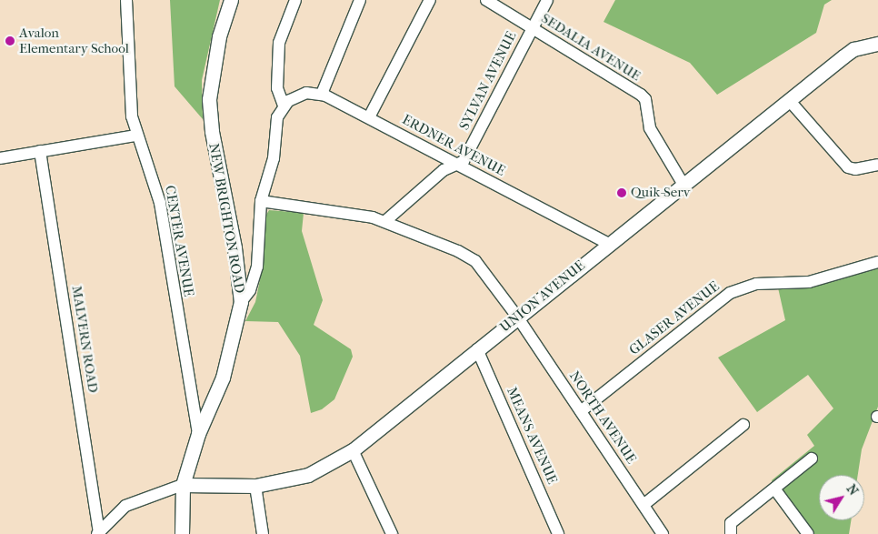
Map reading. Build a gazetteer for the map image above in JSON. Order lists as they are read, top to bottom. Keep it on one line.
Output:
{"streets":{"street":["SEDALIA AVENUE","SYLVAN AVENUE","ERDNER AVENUE","NEW BRIGHTON ROAD","CENTER AVENUE","UNION AVENUE","GLASER AVENUE","MALVERN ROAD","NORTH AVENUE","MEANS AVENUE"]},"crossings":[["SEDALIA AVENUE","SYLVAN AVENUE"],["SEDALIA AVENUE","UNION AVENUE"],["SYLVAN AVENUE","ERDNER AVENUE"],["SYLVAN AVENUE","NORTH AVENUE"],["ERDNER AVENUE","UNION AVENUE"],["NEW BRIGHTON ROAD","CENTER AVENUE"],["NEW BRIGHTON ROAD","UNION AVENUE"],["UNION AVENUE","NORTH AVENUE"],["UNION AVENUE","MEANS AVENUE"],["GLASER AVENUE","NORTH AVENUE"]],"places":["Avalon Elementary School","Quik-Serv"],"north":"top right"}
